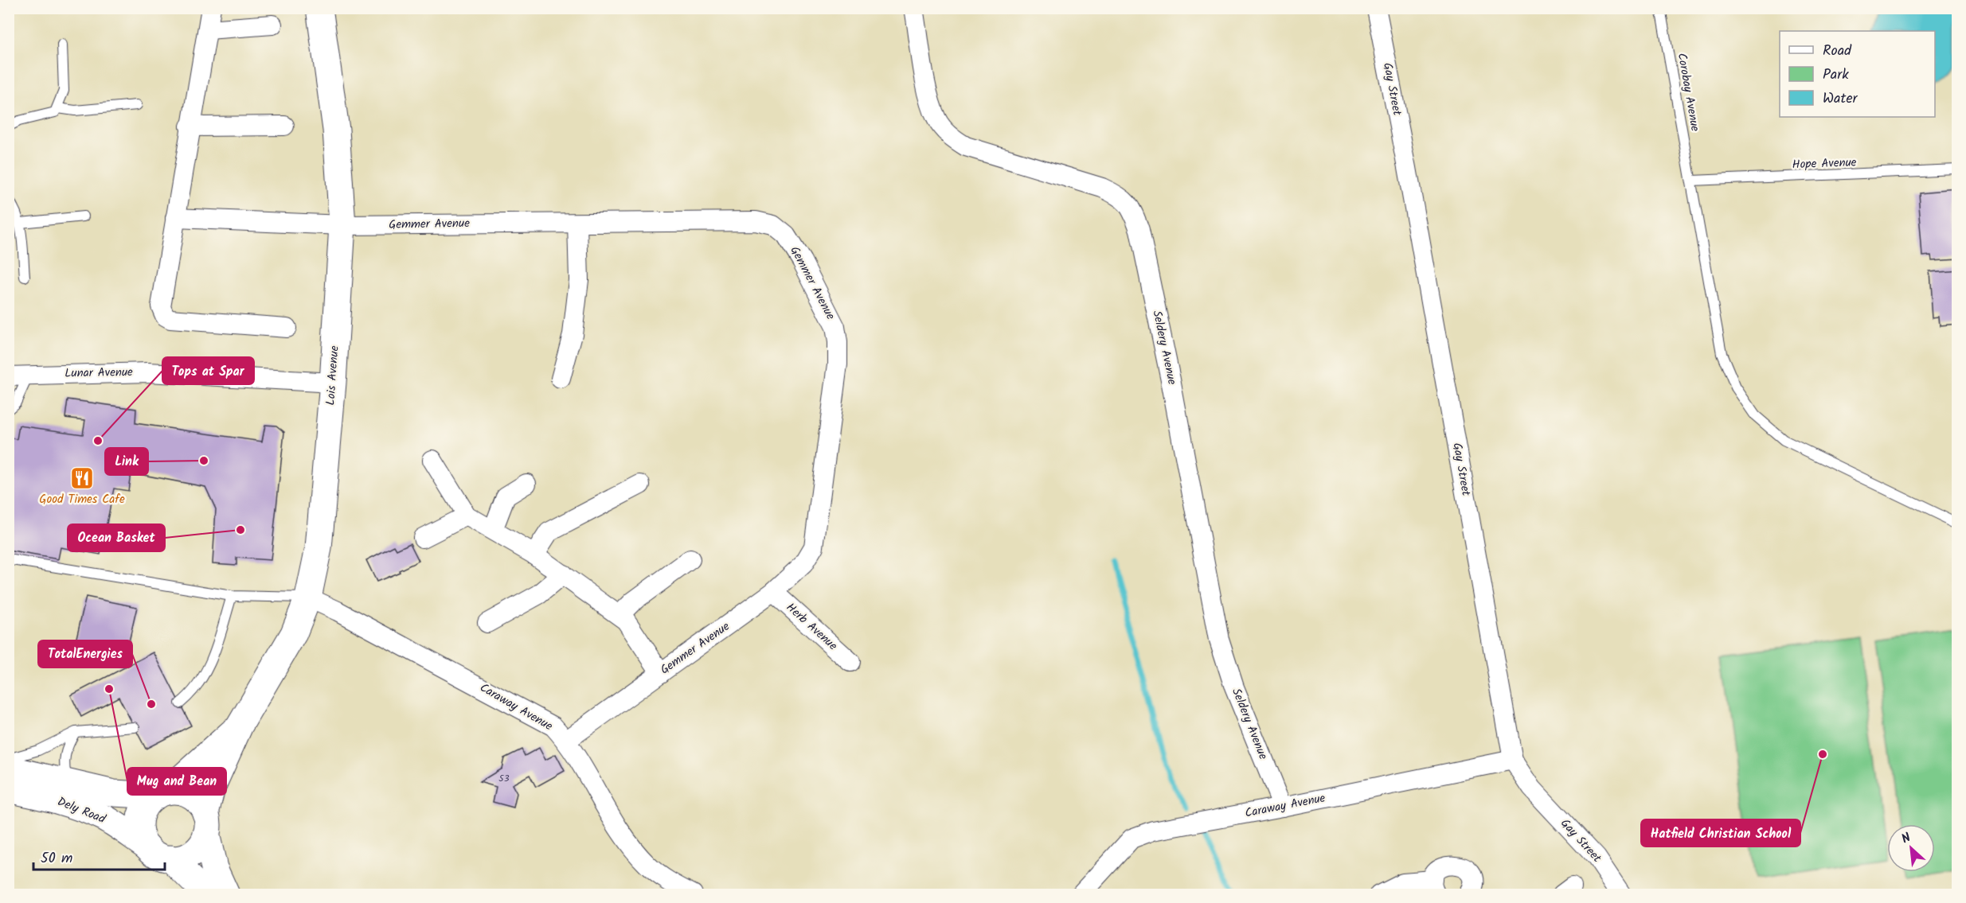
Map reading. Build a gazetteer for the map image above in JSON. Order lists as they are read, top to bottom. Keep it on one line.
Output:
{"streets":{"street":["Gay Street","Gemmer Avenue","Seldery Avenue","Lunar Avenue","Lois Avenue","Herb Avenue","Caraway Avenue","Dely Road"],"lane":["Corobay Avenue","Hope Avenue"]},"crossings":[["Gay Street","Caraway Avenue"],["Corobay Avenue","Hope Avenue"],["Gemmer Avenue","Lois Avenue"],["Gemmer Avenue","Herb Avenue"],["Gemmer Avenue","Caraway Avenue"],["Seldery Avenue","Caraway Avenue"],["Lunar Avenue","Lois Avenue"],["Lois Avenue","Caraway Avenue"],["Lois Avenue","Dely Road"]],"places":{"other":["Tops at Spar","Link","Ocean Basket","Mug and Bean","TotalEnergies","Hatfield Christian School"],"restaurant":["Good Times Cafe"]},"house_numbers":["53"],"legend":["Road","Park","Water"],"scale_bar":"50 m","north":"top left"}
